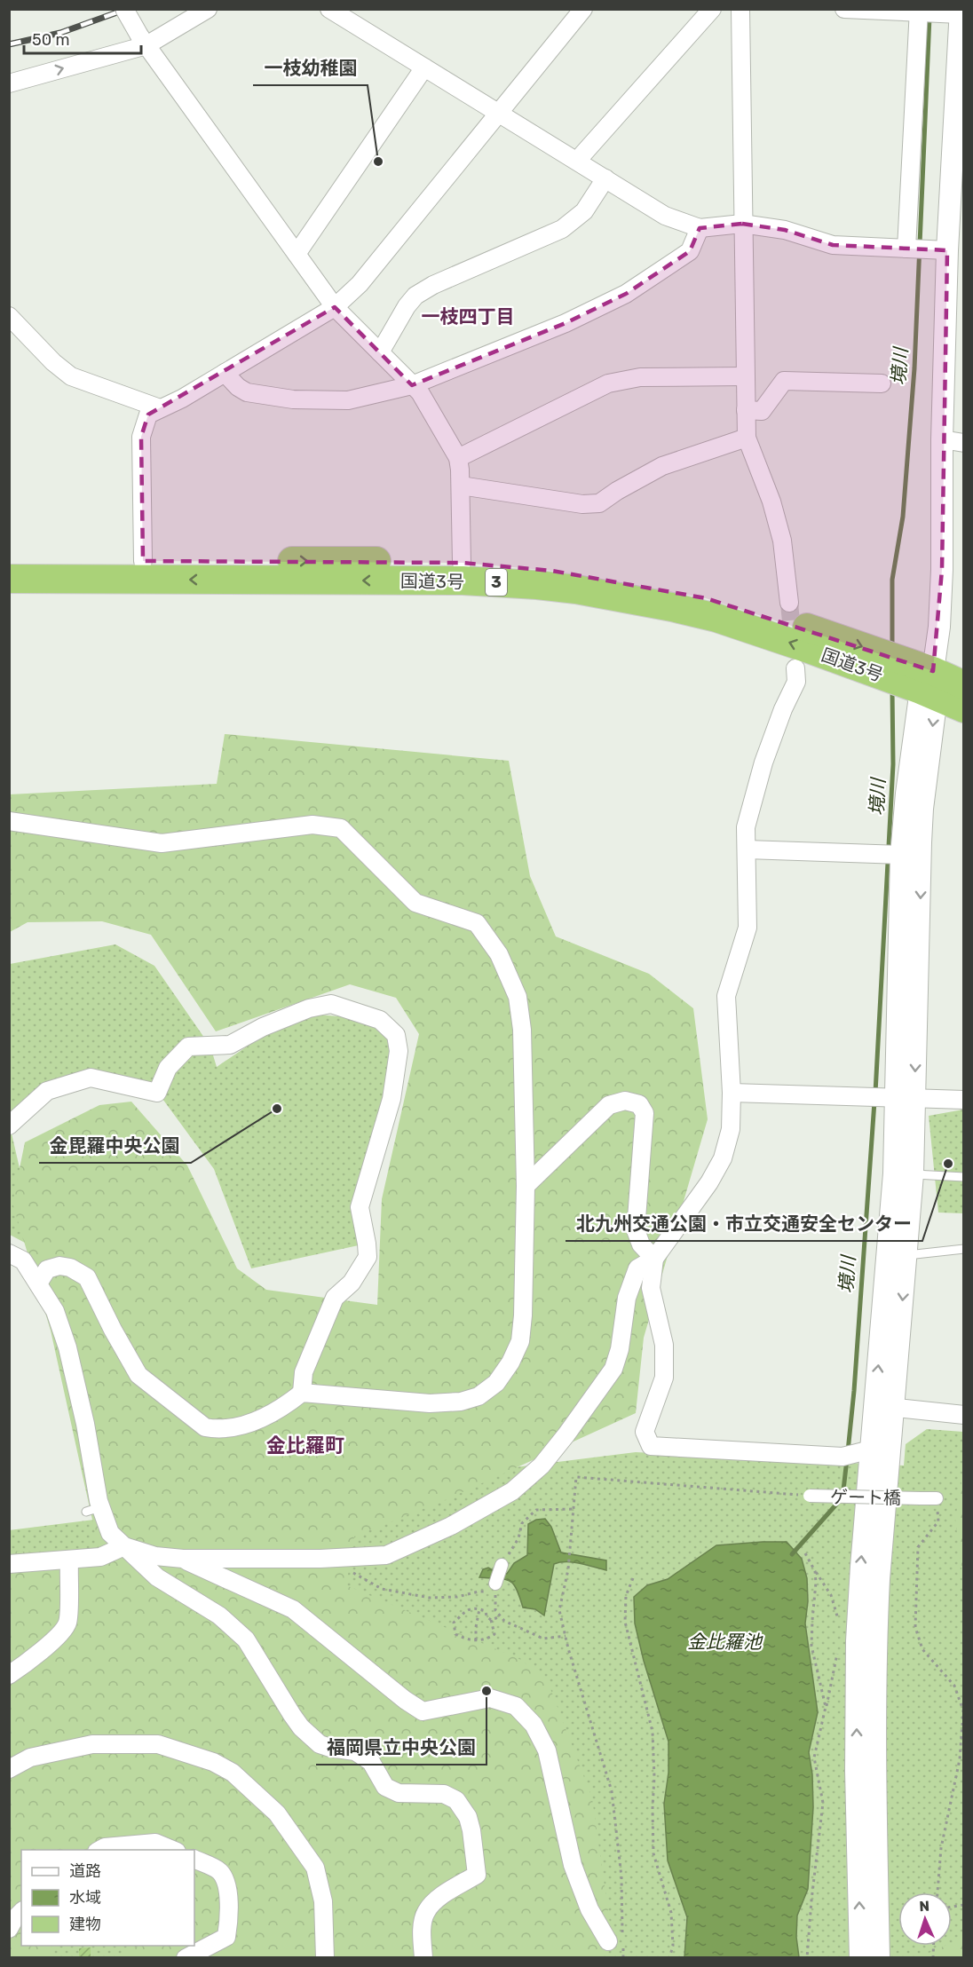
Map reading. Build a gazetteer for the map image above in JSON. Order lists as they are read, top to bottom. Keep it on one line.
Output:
{"streets":{"highway":["国道3号","3"],"street":["ゲート橋"]},"districts":["一枝四丁目","金比羅町"],"water":["境川","金比羅池"],"places":["一枝幼稚園","金毘羅中央公園","北九州交通公園・市立交通安全センター","福岡県立中央公園"],"legend":["道路","水域","建物"],"scale_bar":"50 m","north":"top"}
